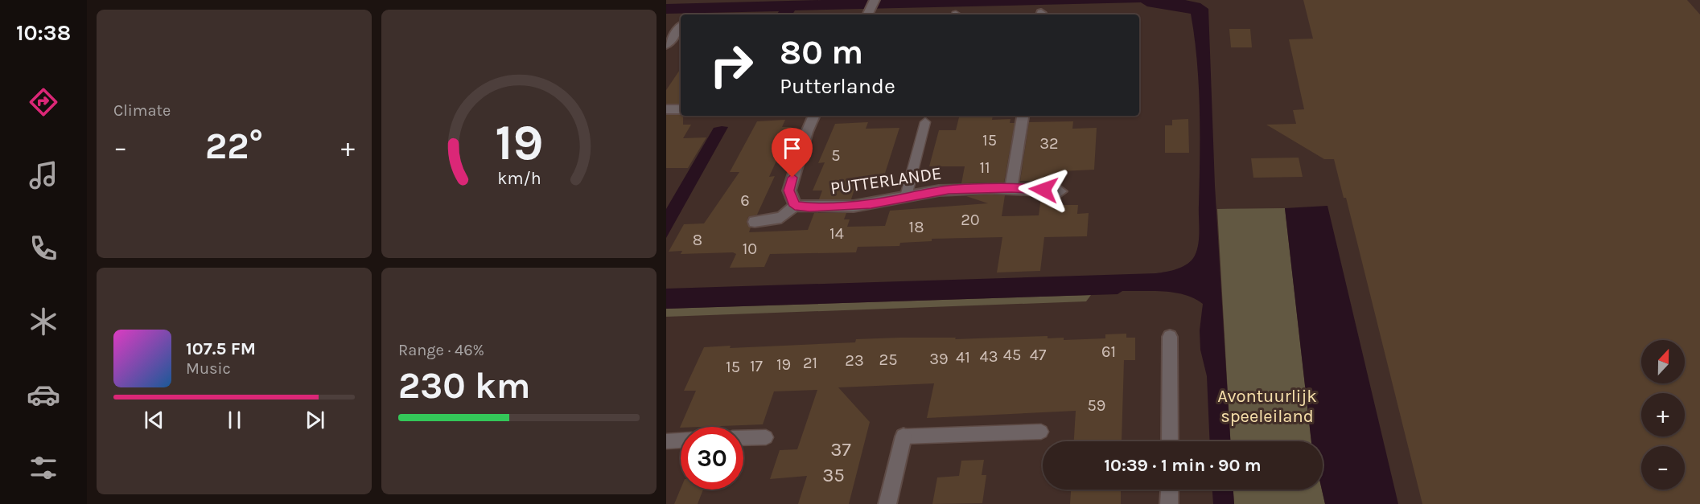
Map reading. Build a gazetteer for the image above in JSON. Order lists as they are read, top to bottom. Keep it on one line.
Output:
{"streets":{"street":["PUTTERLANDE"]},"parks":["Avontuurlijk speeleiland"],"house_numbers":["15","32","5","11","6","20","18","14","8","10","61","45","47","43","41","39","25","23","21","19","17","15","59","37","35"],"north":"top","page":{"tabs":"10:38","tile":["Climate",["Range · 46%","230 km"]],"turn":["80 m","Putterlande"],"heat":["−","22°","+"],"song":["107.5 FM","Music"],"map_buttons":["+","−"],"limit":"30","trip":"10:39 · 1 min · 90 m","gauge":["19","km/h"]}}
